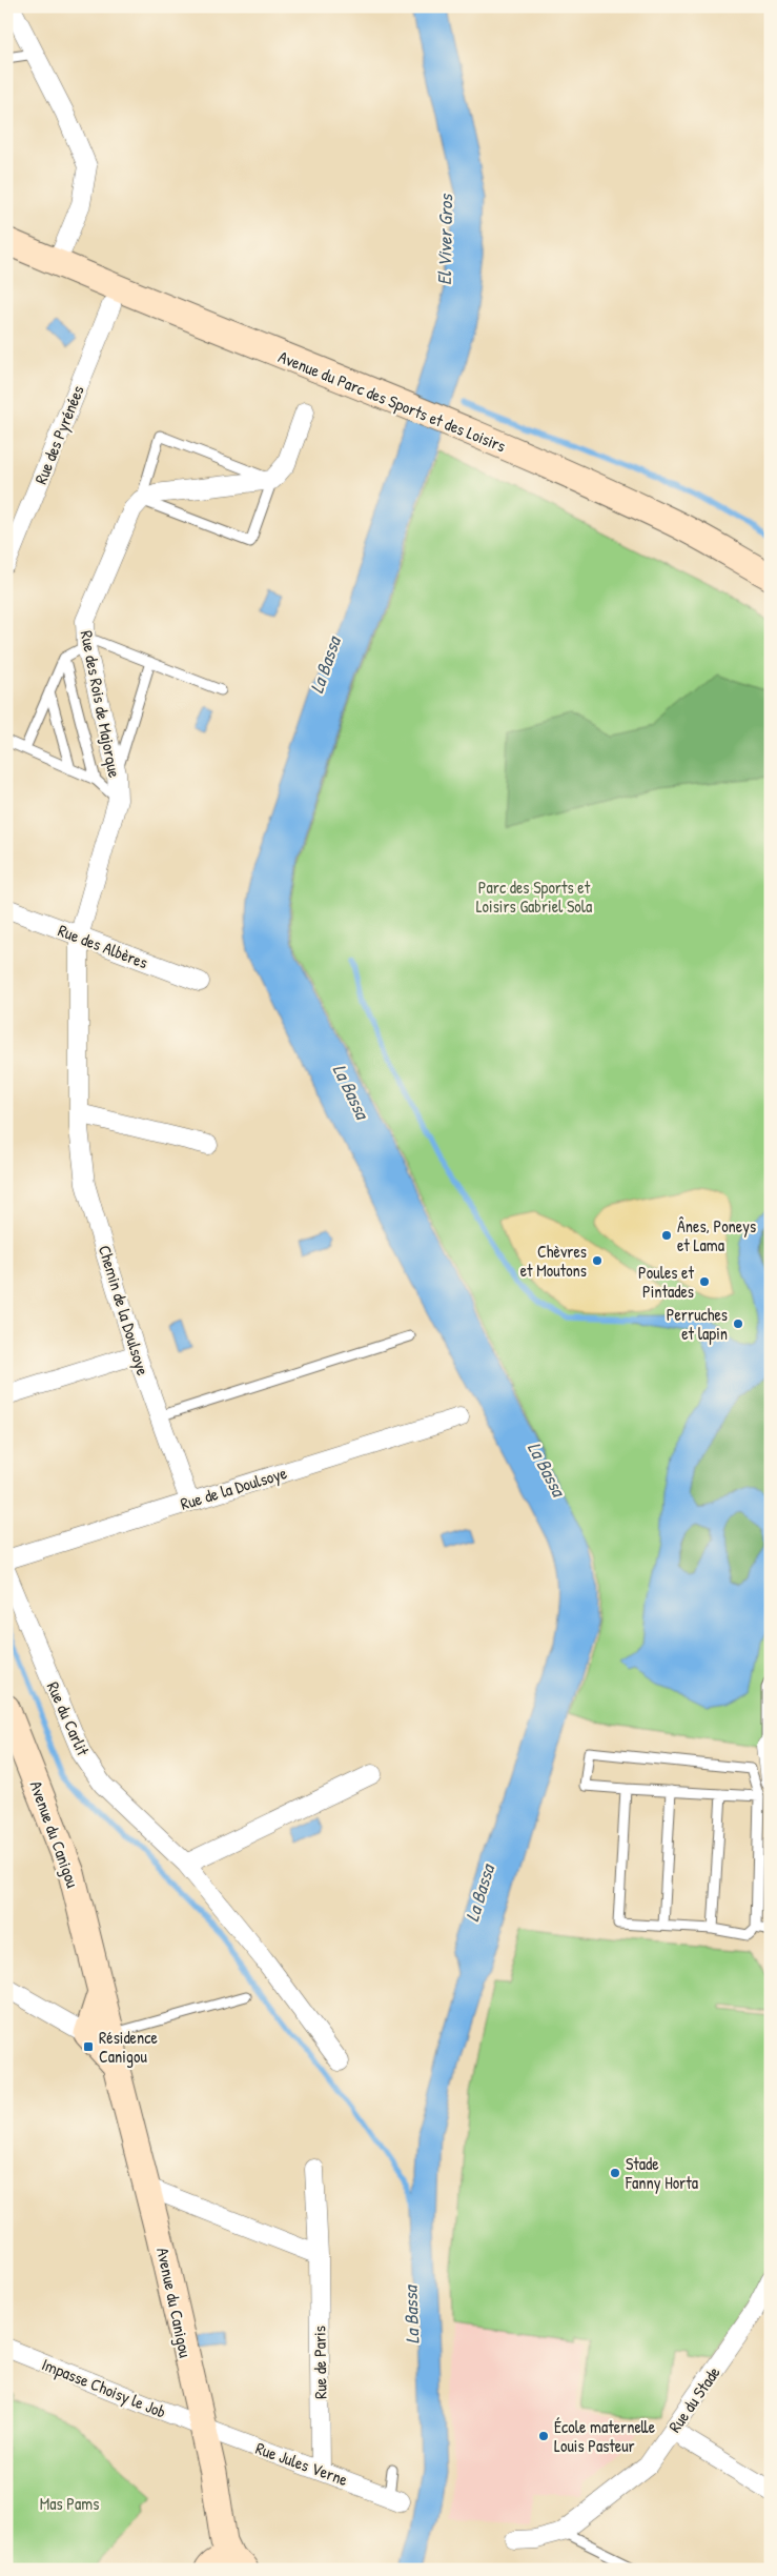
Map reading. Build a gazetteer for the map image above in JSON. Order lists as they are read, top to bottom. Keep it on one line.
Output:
{"streets":{"street":["Avenue du Parc des Sports et des Loisirs","Rue des Pyrénées","Rue des Rois de Majorque","Rue des Albères","Chemin de la Doulsoye","Rue de la Doulsoye","Rue du Carlit","Avenue du Canigou","Rue de Paris","Impasse Choisy le Job","Rue du Stade","Rue Jules Verne"]},"crossings":[["Rue des Rois de Majorque","Rue des Albères"],["Rue des Rois de Majorque","Chemin de la Doulsoye"],["Rue des Albères","Chemin de la Doulsoye"],["Chemin de la Doulsoye","Rue de la Doulsoye"],["Avenue du Canigou","Impasse Choisy le Job"],["Avenue du Canigou","Rue Jules Verne"],["Rue de Paris","Rue Jules Verne"],["Impasse Choisy le Job","Rue Jules Verne"]],"water":["El Viver Gros","La Bassa"],"parks":["Parc des Sports et Loisirs Gabriel Sola","Mas Pams"],"places":{"other":["Ânes, Poneys et Lama","Chèvres et Moutons","Poules et Pintades","Perruches et lapin","Stade Fanny Horta","École maternelle Louis Pasteur"],"transit":["Résidence Canigou"]}}
